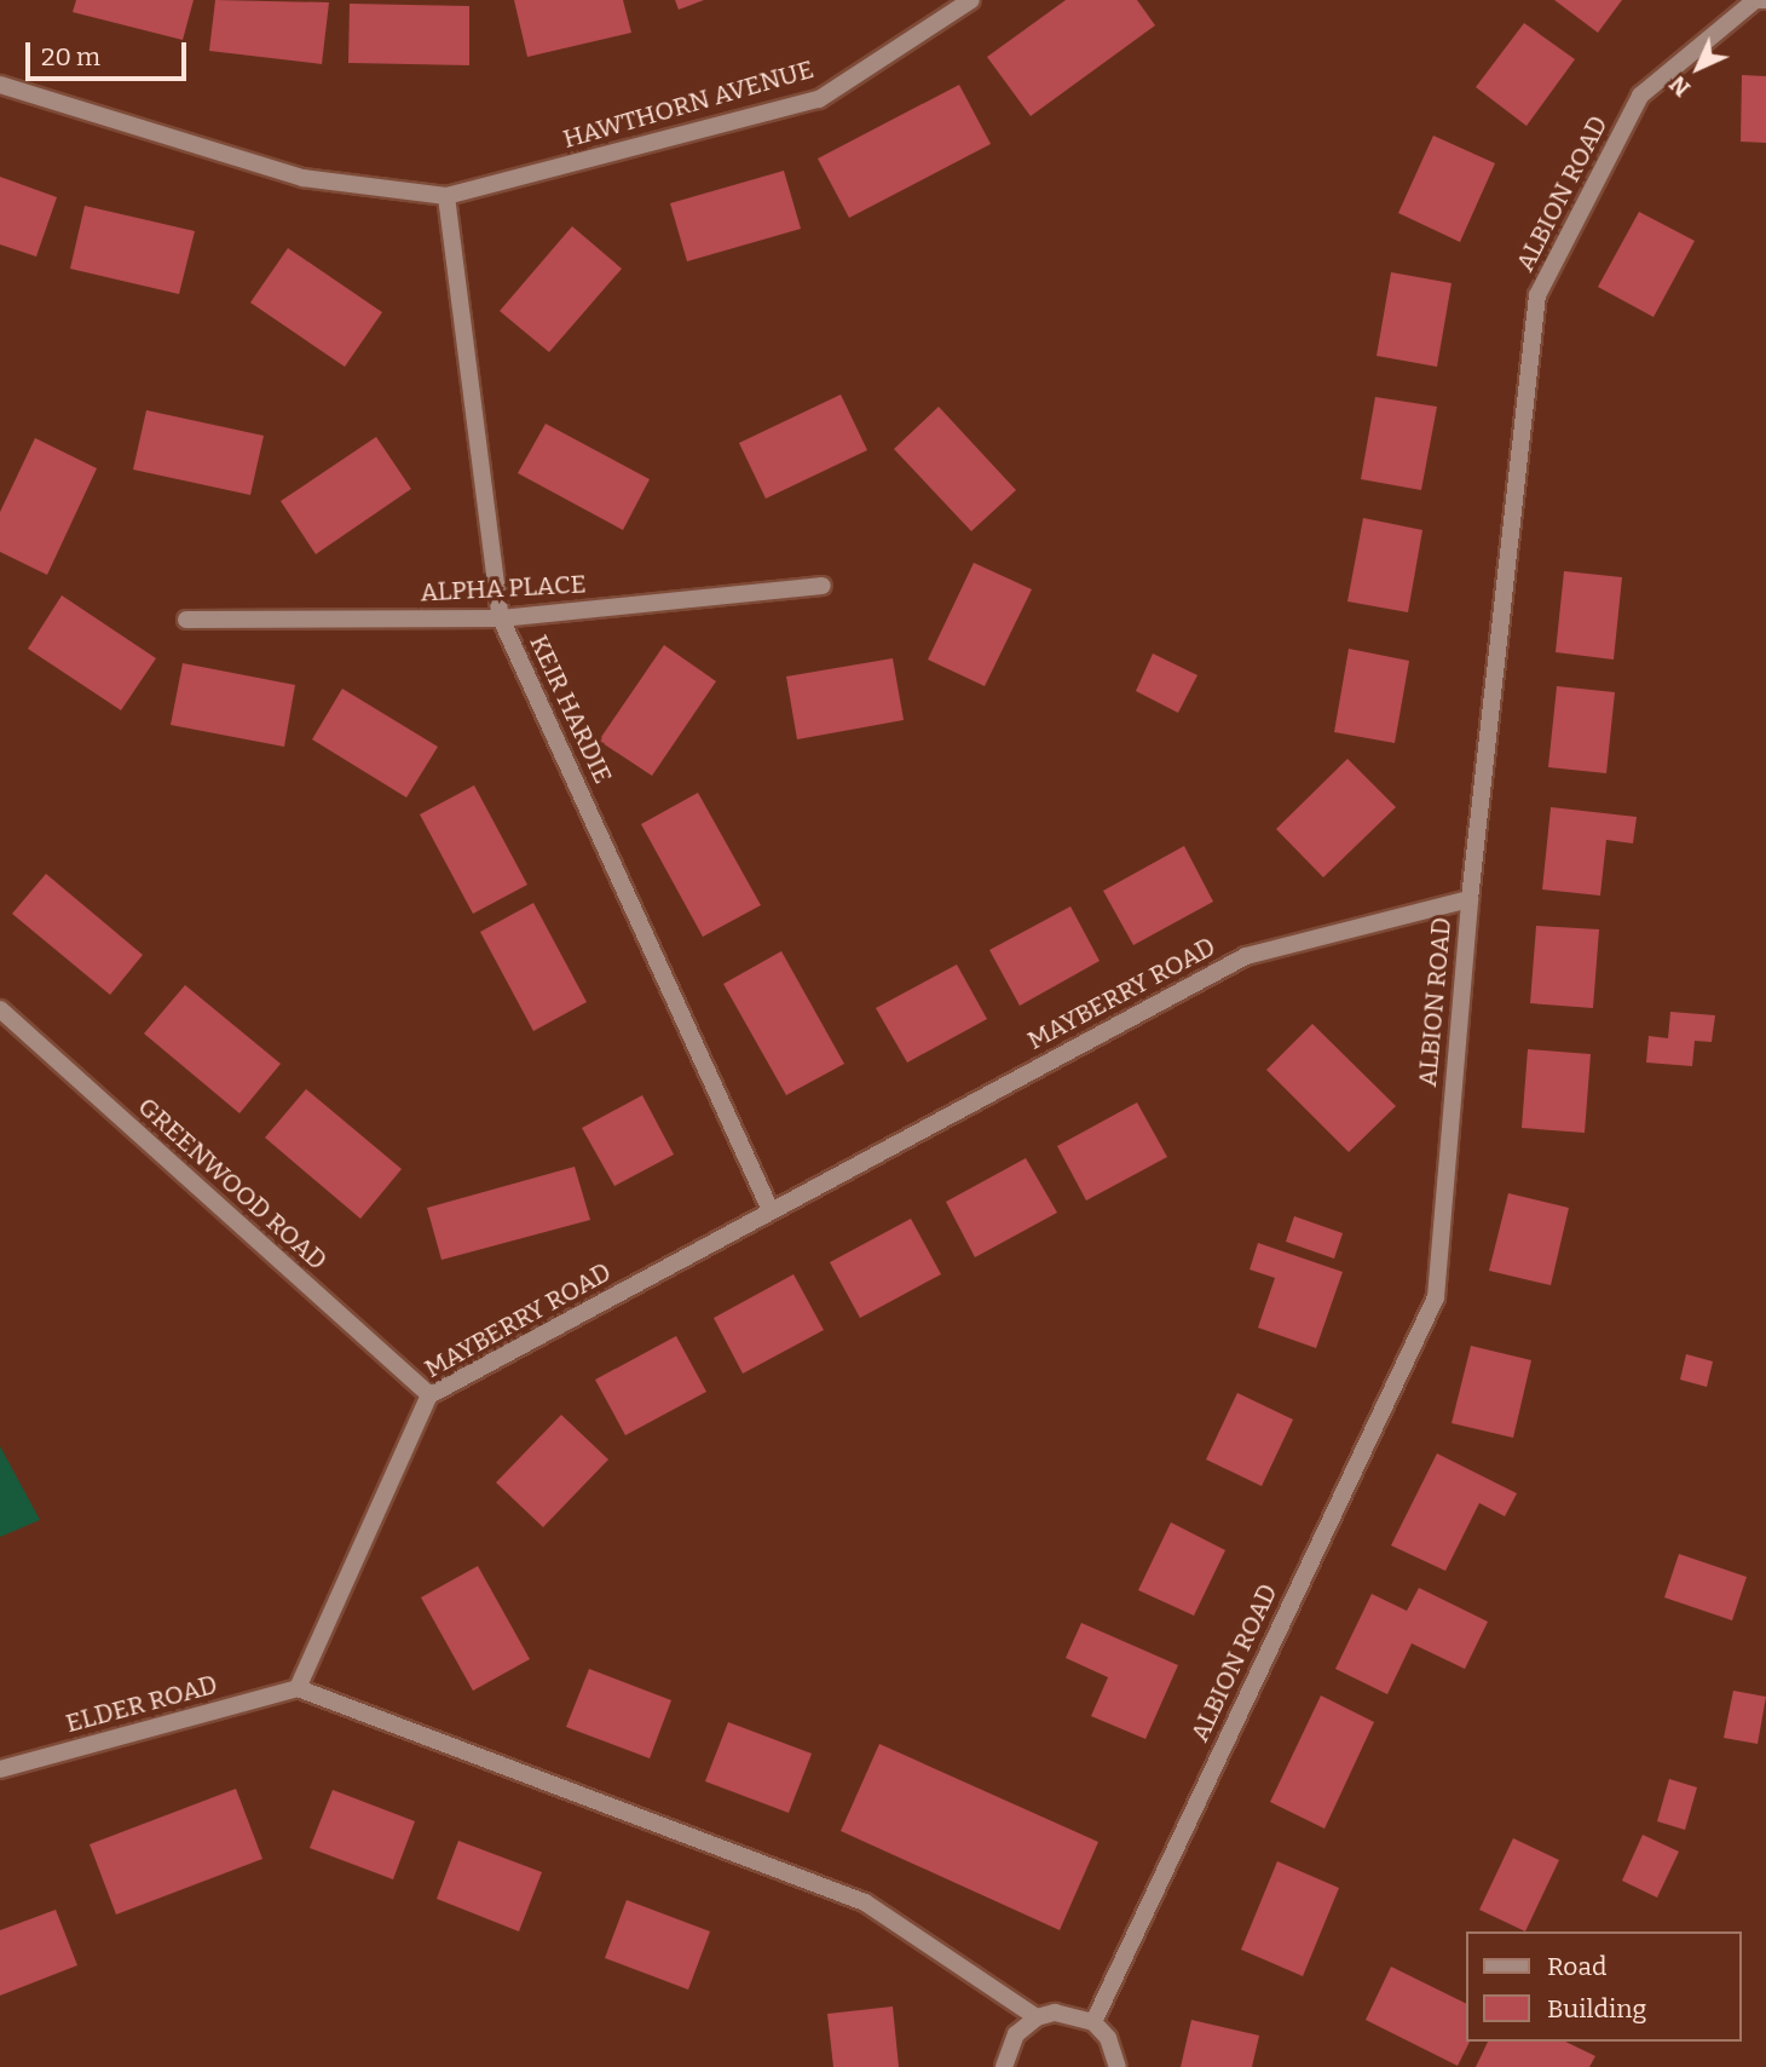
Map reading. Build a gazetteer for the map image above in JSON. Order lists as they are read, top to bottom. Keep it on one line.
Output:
{"streets":{"street":["HAWTHORN AVENUE","ALBION ROAD","ALPHA PLACE","KEIR HARDIE","MAYBERRY ROAD","GREENWOOD ROAD","ELDER ROAD"]},"crossings":[["HAWTHORN AVENUE","KEIR HARDIE"],["ALBION ROAD","MAYBERRY ROAD"],["ALPHA PLACE","KEIR HARDIE"],["KEIR HARDIE","MAYBERRY ROAD"],["MAYBERRY ROAD","GREENWOOD ROAD"],["MAYBERRY ROAD","ELDER ROAD"]],"legend":["Road","Building"],"scale_bar":"20 m","north":"bottom left"}
